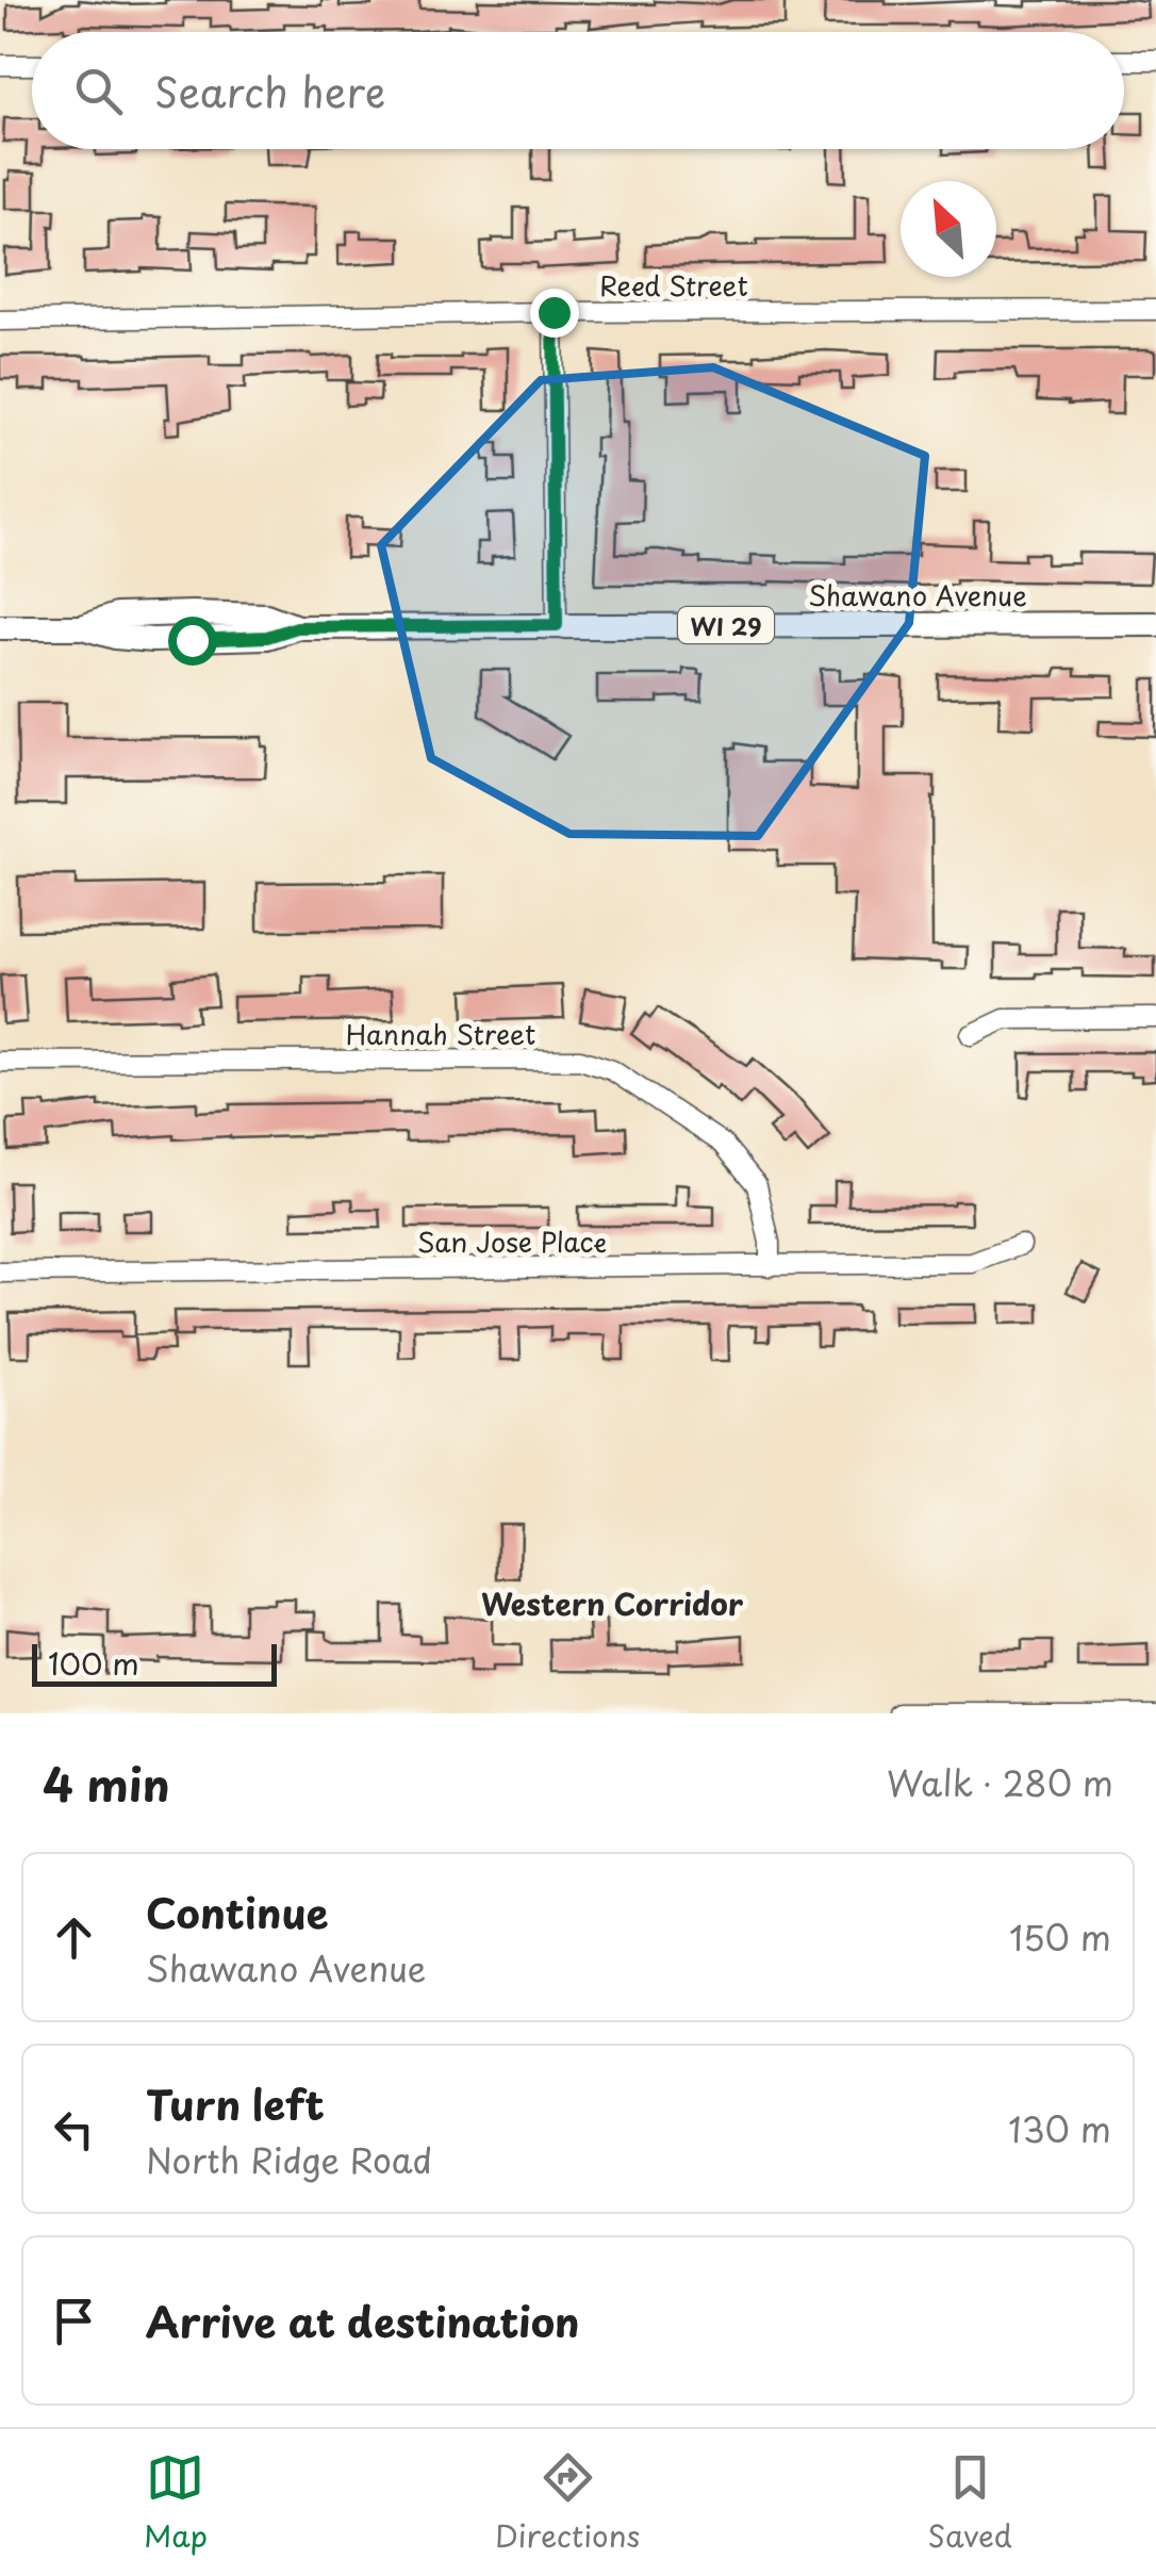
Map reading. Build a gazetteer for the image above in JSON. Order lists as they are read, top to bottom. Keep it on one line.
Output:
{"streets":{"main road":["Shawano Avenue","WI 29"],"street":["Reed Street","Hannah Street","San Jose Place"]},"crossings":[["Hannah Street","San Jose Place"]],"districts":["Western Corridor"],"scale_bar":"100 m","north":"top left","page":{"search":"Search here","scale":"100 m","heading":["4 min","Walk · 280 m"],"list":[["Continue","Shawano Avenue","150 m"],["Turn left","North Ridge Road","130 m"],"Arrive at destination"],"nav":["Map","Directions","Saved"]}}
